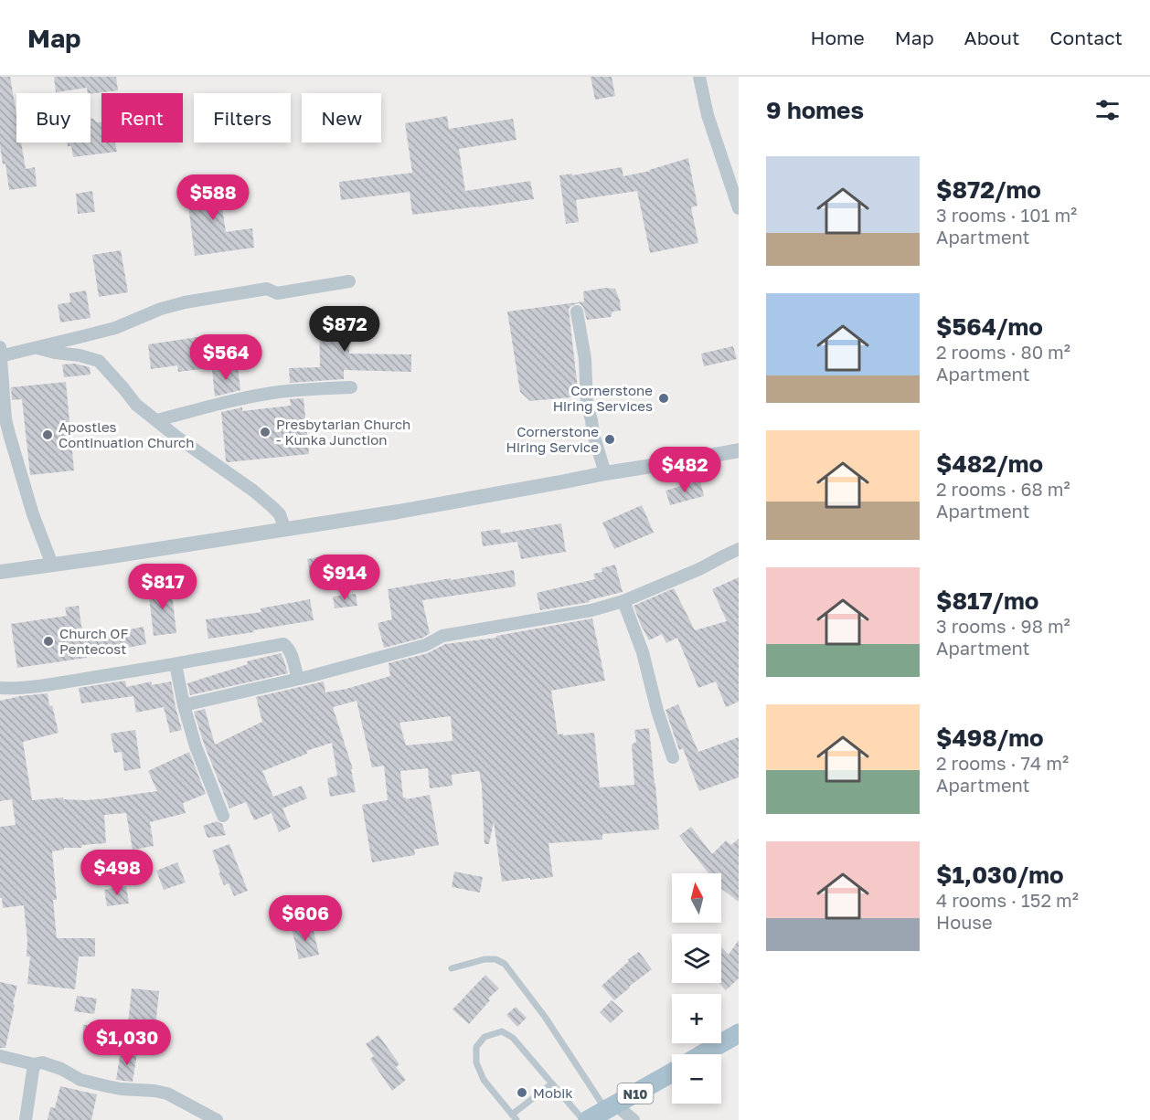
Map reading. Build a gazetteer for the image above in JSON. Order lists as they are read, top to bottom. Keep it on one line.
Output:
{"streets":{"main road":["N10"]},"places":["Cornerstone Hiring Services","Presbytarian Church - Kunka Junction","Apostles Continuation Church","Cornerstone Hiring Service","Church OF Pentecost","Mobik"],"north":"top","page":{"header":"Map","nav":["Home","Map","About","Contact"],"heading":"9 homes","chip":["Buy","Rent","Filters","New"],"list":[{"name":"$872/mo","note":"3 rooms · 101 m² · Apartment"},{"name":"$564/mo","note":"2 rooms · 80 m² · Apartment"},{"name":"$482/mo","note":"2 rooms · 68 m² · Apartment"},{"name":"$817/mo","note":"3 rooms · 98 m² · Apartment"},{"name":"$498/mo","note":"2 rooms · 74 m² · Apartment"},{"name":"$1,030/mo","note":"4 rooms · 152 m² · House"}],"price":["$588","$872","$564","$482","$914","$817","$498","$606","$1,030"],"map_buttons":["+","−"]}}
